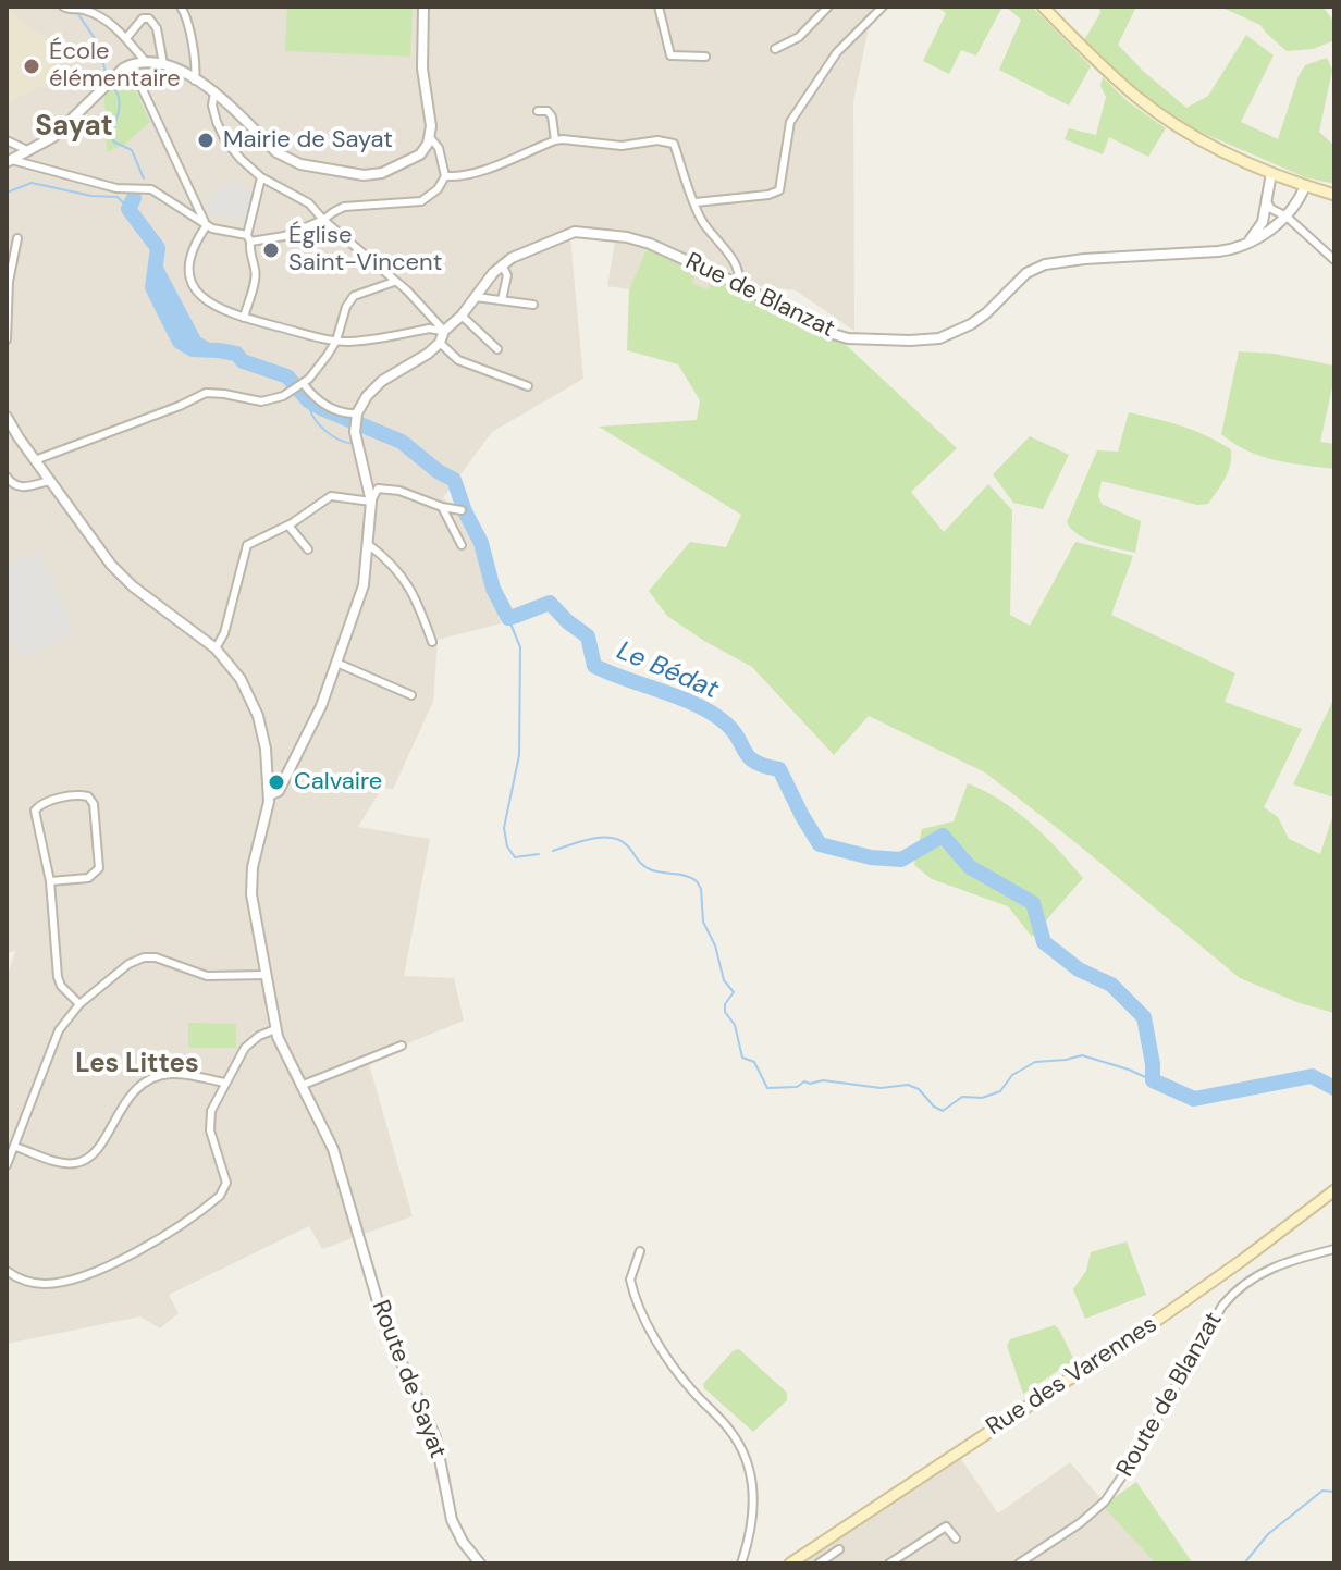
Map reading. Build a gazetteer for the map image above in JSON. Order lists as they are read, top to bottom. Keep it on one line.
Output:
{"streets":{"main road":["Rue des Varennes"],"street":["Rue de Blanzat","Route de Sayat","Route de Blanzat"]},"districts":["Sayat","Les Littes"],"water":["Le Bédat"],"places":["École élémentaire","Mairie de Sayat","Église Saint-Vincent","Calvaire"]}
